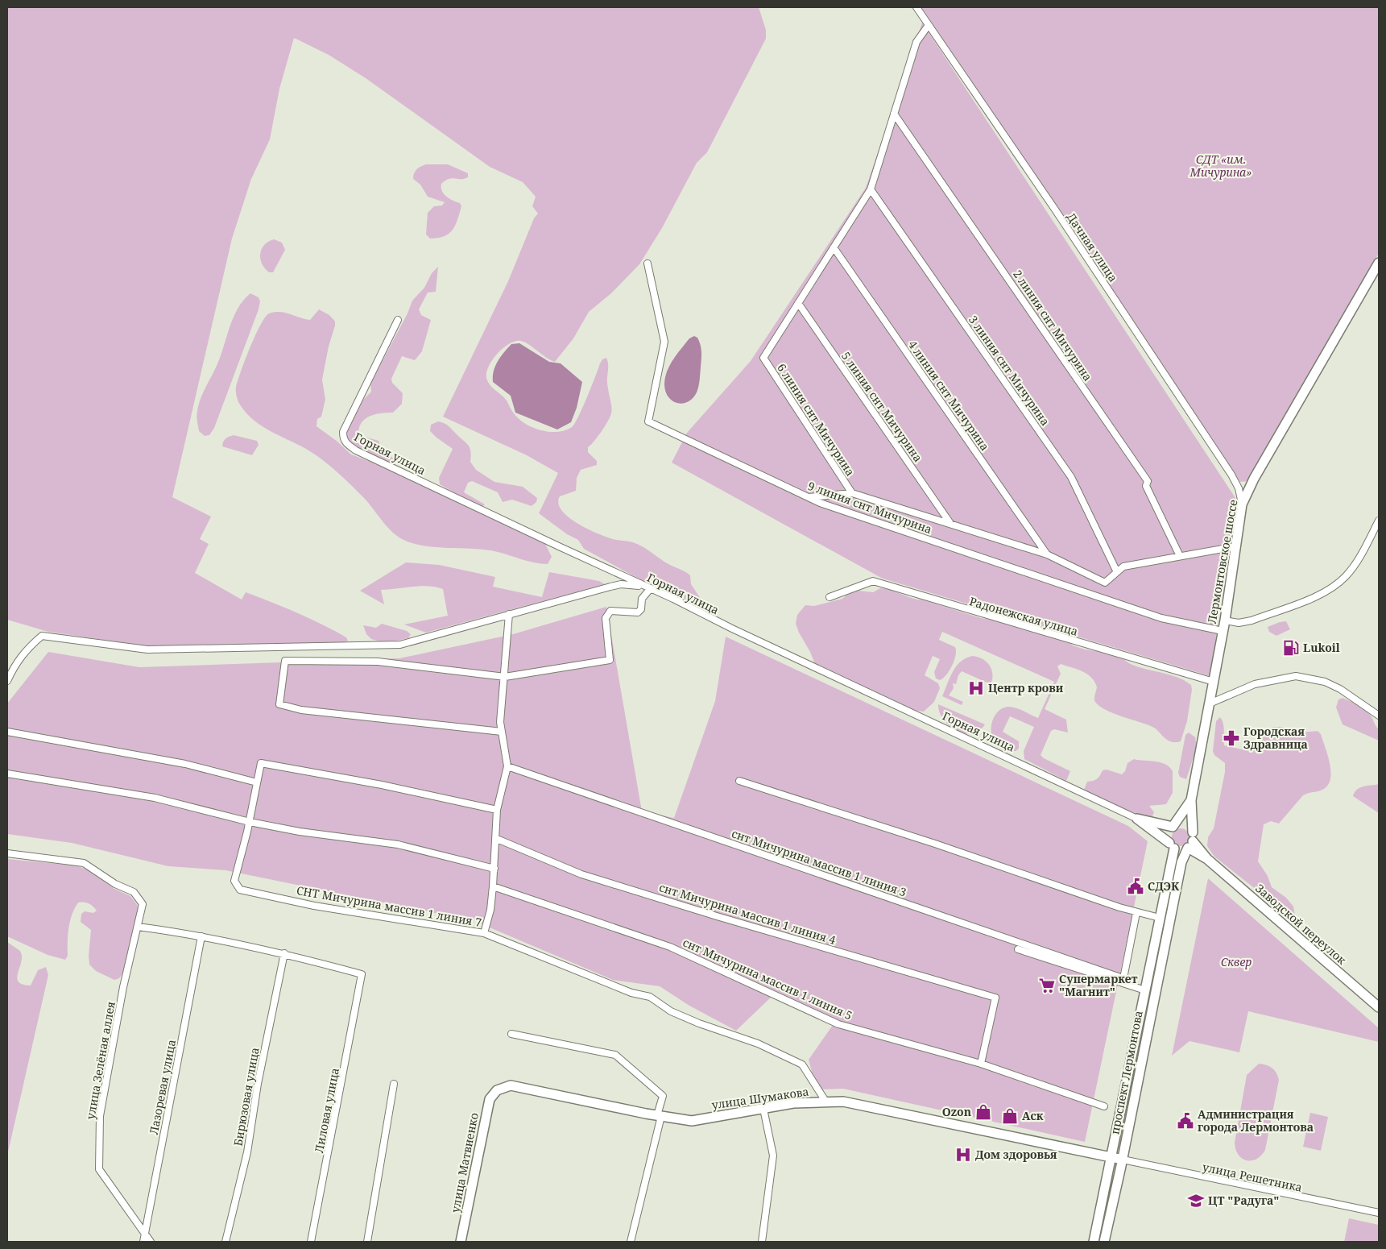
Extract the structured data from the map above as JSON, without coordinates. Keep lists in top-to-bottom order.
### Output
{
  "streets": {
    "street": [
      "Дачная улица",
      "2 линия снт Мичурина",
      "3 линия снт Мичурина",
      "4 линия снт Мичурина",
      "5 линия снт Мичурина",
      "6 линия снт Мичурина",
      "Горная улица",
      "9 линия снт Мичурина",
      "Лермонтовское шоссе",
      "Радонежская улица",
      "снт Мичурина массив 1 линия 3",
      "СНТ Мичурина массив 1 линия 7",
      "снт Мичурина массив 1 линия 4",
      "Заводской переулок",
      "снт Мичурина массив 1 линия 5",
      "улица Зелёная аллея",
      "проспект Лермонтова",
      "Лазоревая улица",
      "Бирюзовая улица",
      "улица Шумакова",
      "Лиловая улица",
      "улица Матвиенко",
      "улица Решетника"
    ]
  },
  "crossings": [
    ["Дачная улица", "Лермонтовское шоссе"],
    ["5 линия снт Мичурина", "6 линия снт Мичурина"],
    ["9 линия снт Мичурина", "Лермонтовское шоссе"],
    ["Лермонтовское шоссе", "Радонежская улица"],
    ["СНТ Мичурина массив 1 линия 7", "улица Шумакова"],
    ["снт Мичурина массив 1 линия 4", "снт Мичурина массив 1 линия 5"],
    ["Заводской переулок", "проспект Лермонтова"],
    ["улица Зелёная аллея", "Лазоревая улица"],
    ["проспект Лермонтова", "улица Шумакова"],
    ["проспект Лермонтова", "улица Решетника"],
    ["Бирюзовая улица", "Лиловая улица"],
    ["улица Шумакова", "улица Матвиенко"],
    ["улица Шумакова", "улица Решетника"]
  ],
  "parks": ["СДТ «им. Мичурина»", "Сквер"],
  "places": {
    "fuel station": ["Lukoil"],
    "hospital": ["Центр крови", "Дом здоровья"],
    "pharmacy": ["Городская Здравница"],
    "public building": ["СДЭК", "Администрация города Лермонтова"],
    "supermarket": ["Супермаркет \"Магнит\""],
    "shop": ["Ozon", "Аск"],
    "school or university": ["ЦТ \"Радуга\""]
  }
}
